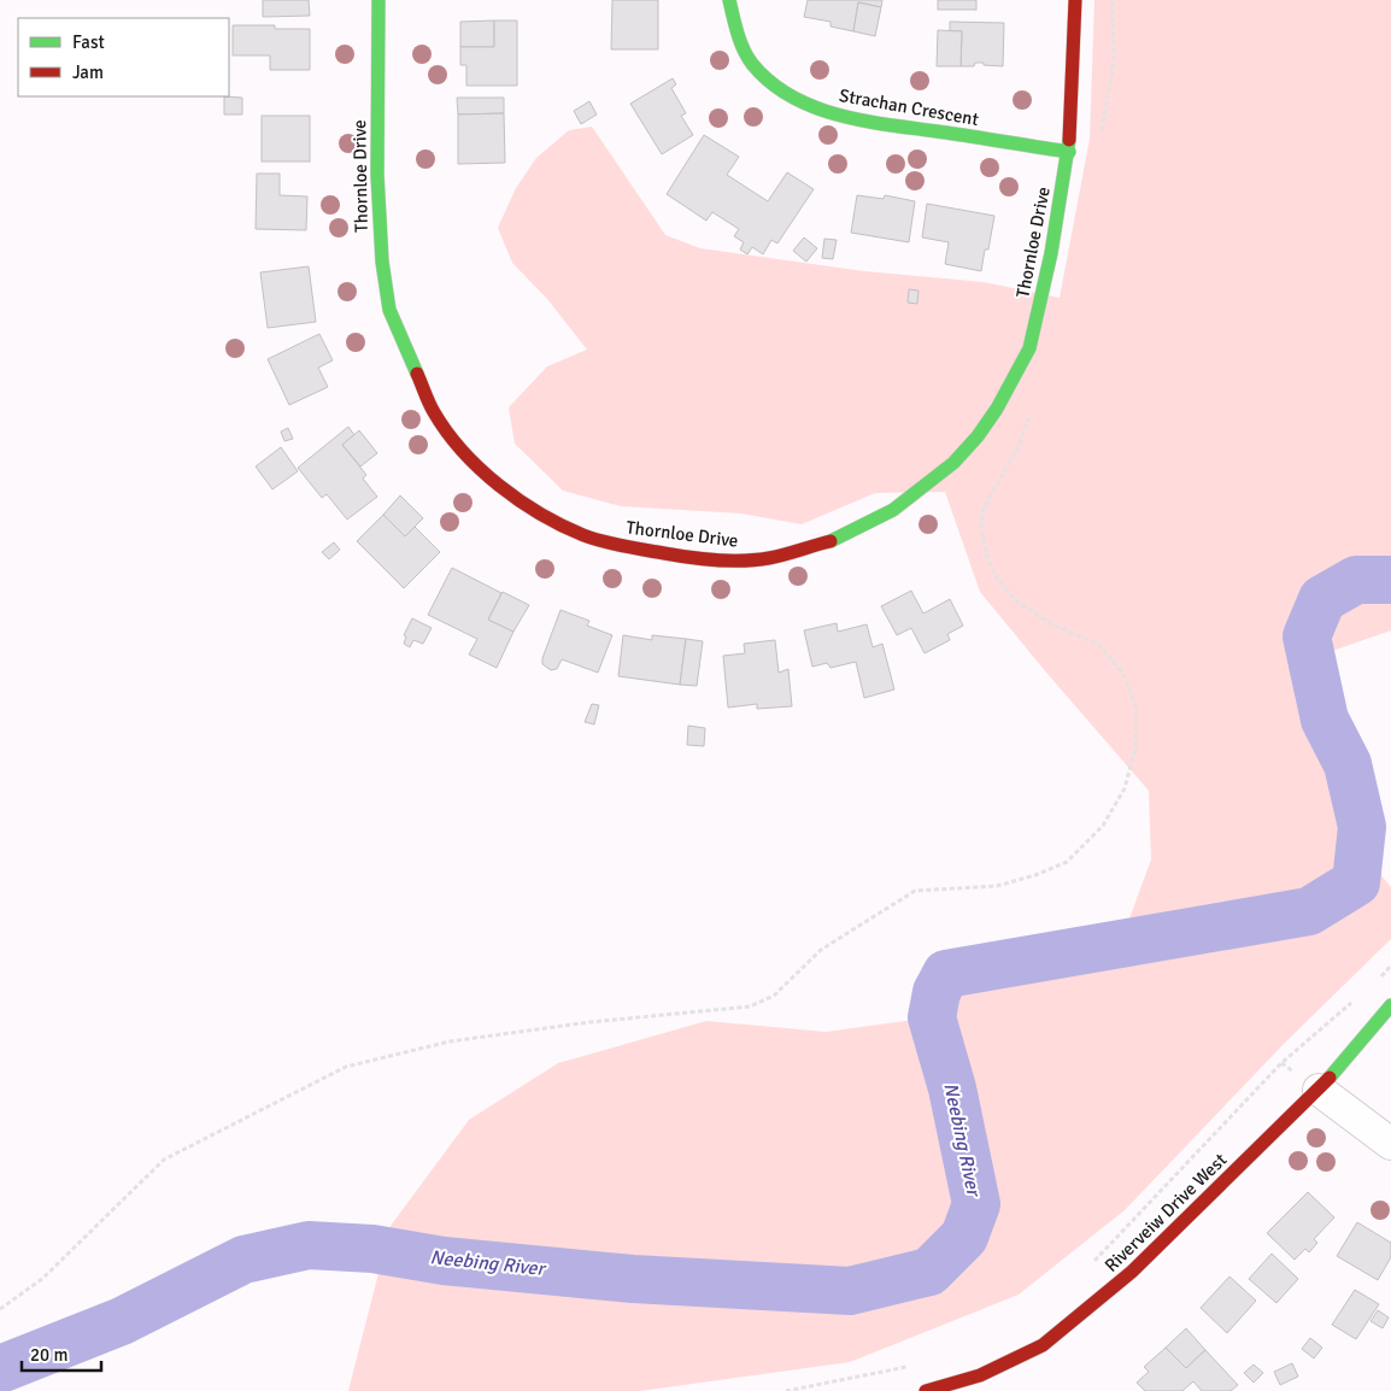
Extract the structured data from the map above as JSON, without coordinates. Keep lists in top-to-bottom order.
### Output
{
  "streets": {
    "street": ["Strachan Crescent", "Thornloe Drive", "Riverveiw Drive West"]
  },
  "crossings": [
    ["Strachan Crescent", "Thornloe Drive"]
  ],
  "water": ["Neebing River"],
  "legend": ["Fast", "Jam"],
  "scale_bar": "20 m"
}
